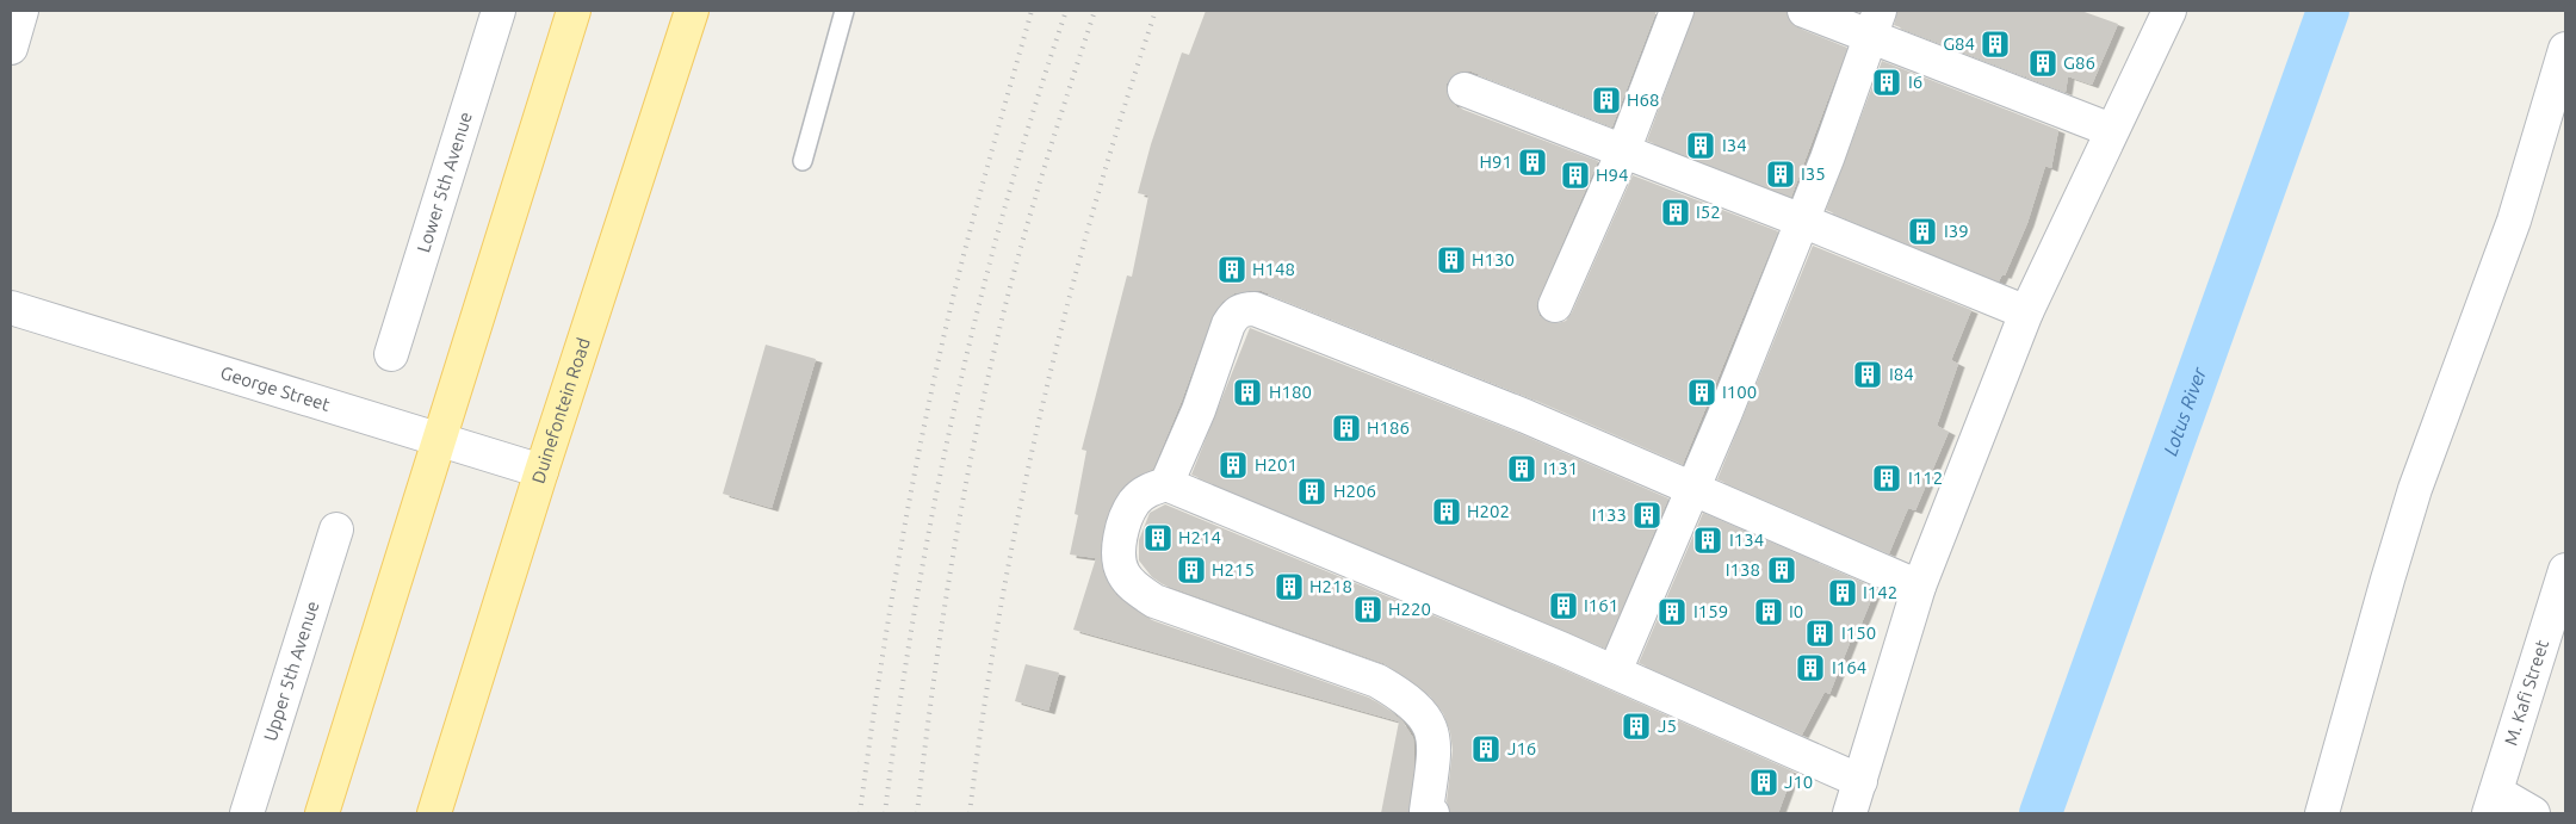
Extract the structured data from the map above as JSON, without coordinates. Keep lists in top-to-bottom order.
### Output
{
  "streets": {
    "main road": ["Duinefontein Road"],
    "street": [
      "Lower 5th Avenue",
      "George Street",
      "Upper 5th Avenue",
      "M. Kafi Street"
    ]
  },
  "crossings": [
    ["George Street", "Duinefontein Road"]
  ],
  "water": ["Lotus River"],
  "places": {
    "building": [
      "G84",
      "G86",
      "I6",
      "H68",
      "I34",
      "H91",
      "I35",
      "H94",
      "I52",
      "I39",
      "H130",
      "H148",
      "I84",
      "H180",
      "I100",
      "H186",
      "H201",
      "I131",
      "I112",
      "H206",
      "H202",
      "I133",
      "H214",
      "I134",
      "H215",
      "I138",
      "H218",
      "I142",
      "I161",
      "H220",
      "I159",
      "I0",
      "I150",
      "I164",
      "J5",
      "J16",
      "J10"
    ]
  }
}
